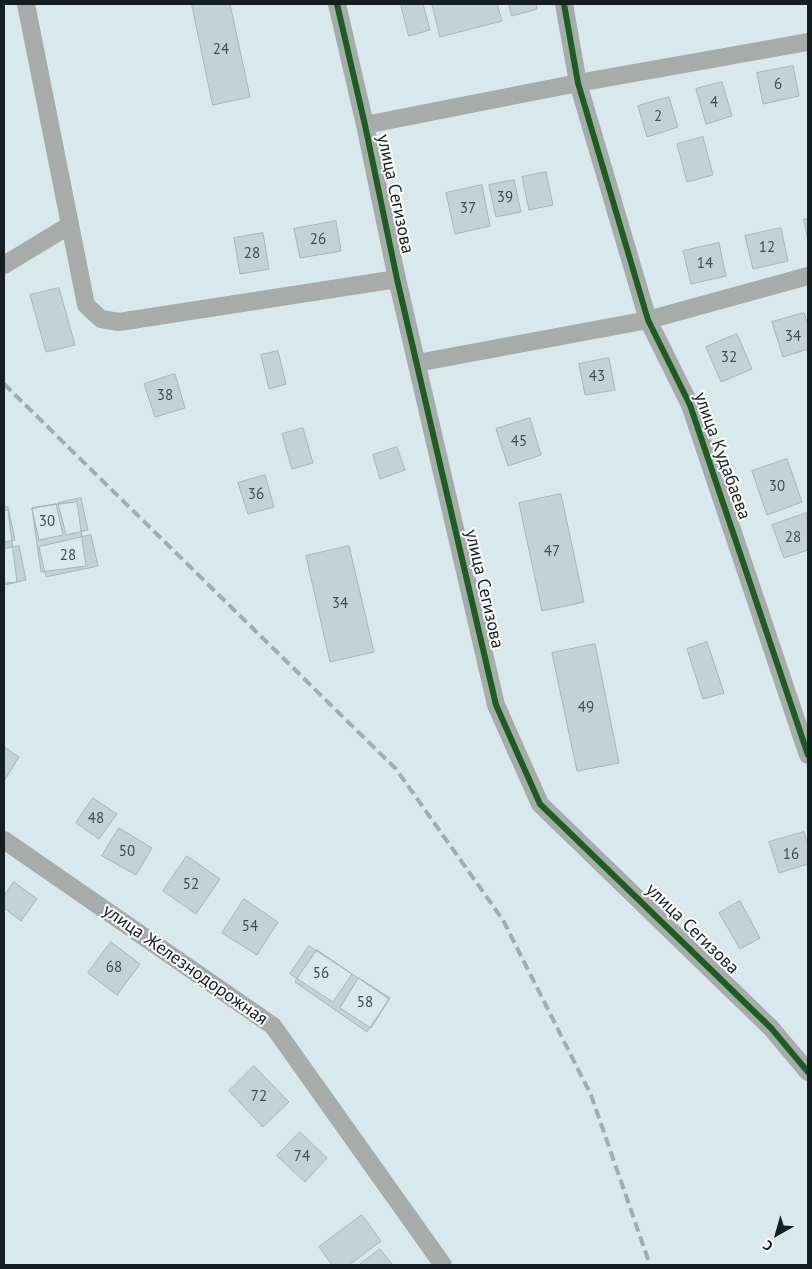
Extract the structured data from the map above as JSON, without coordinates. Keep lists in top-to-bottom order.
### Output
{
  "streets": {
    "street": ["улица Сегизова", "улица Кудабаева", "улица Железнодорожная"]
  },
  "crossings": [
    ["улица Сегизова", "улица Кудабаева"]
  ],
  "house_numbers": [
    "24",
    "6",
    "4",
    "2",
    "39",
    "37",
    "26",
    "12",
    "28",
    "14",
    "34",
    "32",
    "43",
    "38",
    "45",
    "30",
    "36",
    "30",
    "28",
    "47",
    "28",
    "34",
    "49",
    "48",
    "50",
    "16",
    "52",
    "54",
    "68",
    "56",
    "58",
    "72",
    "74"
  ],
  "north": "bottom left"
}
